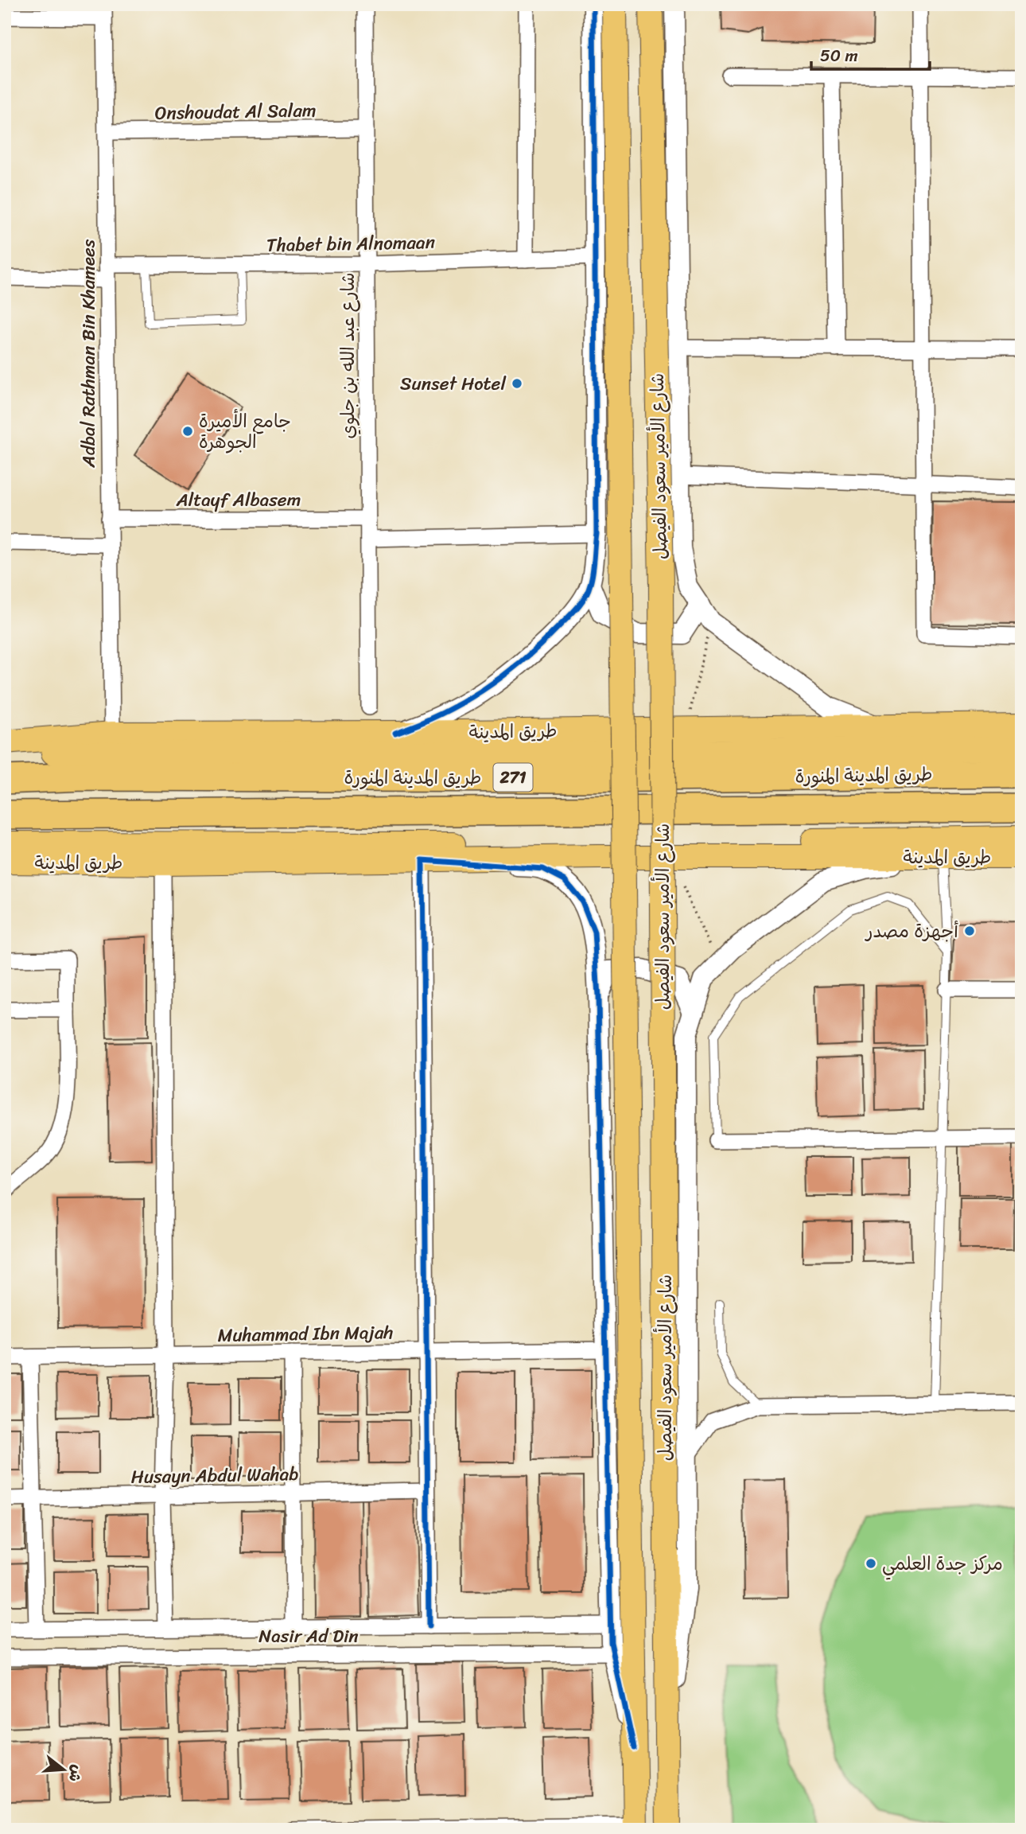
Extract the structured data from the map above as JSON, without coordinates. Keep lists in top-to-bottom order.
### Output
{
  "streets": {
    "highway": ["طريق المدينة المنورة", "271"],
    "main road": ["شارع الأمير سعود الفيصل", "طريق المدينة"],
    "street": [
      "Onshoudat Al Salam",
      "Thabet bin Alnomaan",
      "Adbal Rathman Bin Khamees",
      "شارع عبد الله بن جلوي",
      "Altayf Albasem",
      "Muhammad Ibn Majah",
      "Husayn Abdul Wahab",
      "Nasir Ad Din"
    ]
  },
  "crossings": [
    ["Onshoudat Al Salam", "Adbal Rathman Bin Khamees"],
    ["Onshoudat Al Salam", "شارع عبد الله بن جلوي"],
    ["Thabet bin Alnomaan", "Adbal Rathman Bin Khamees"],
    ["Thabet bin Alnomaan", "شارع عبد الله بن جلوي"],
    ["Adbal Rathman Bin Khamees", "Altayf Albasem"],
    ["Adbal Rathman Bin Khamees", "طريق المدينة"],
    ["شارع عبد الله بن جلوي", "Altayf Albasem"],
    ["شارع الأمير سعود الفيصل", "طريق المدينة"]
  ],
  "places": [
    "Sunset Hotel",
    "جامع الأميرة الجوهرة",
    "أجهزة مصدر",
    "مركز جدة العلمي"
  ],
  "scale_bar": "50 m",
  "north": "right"
}
